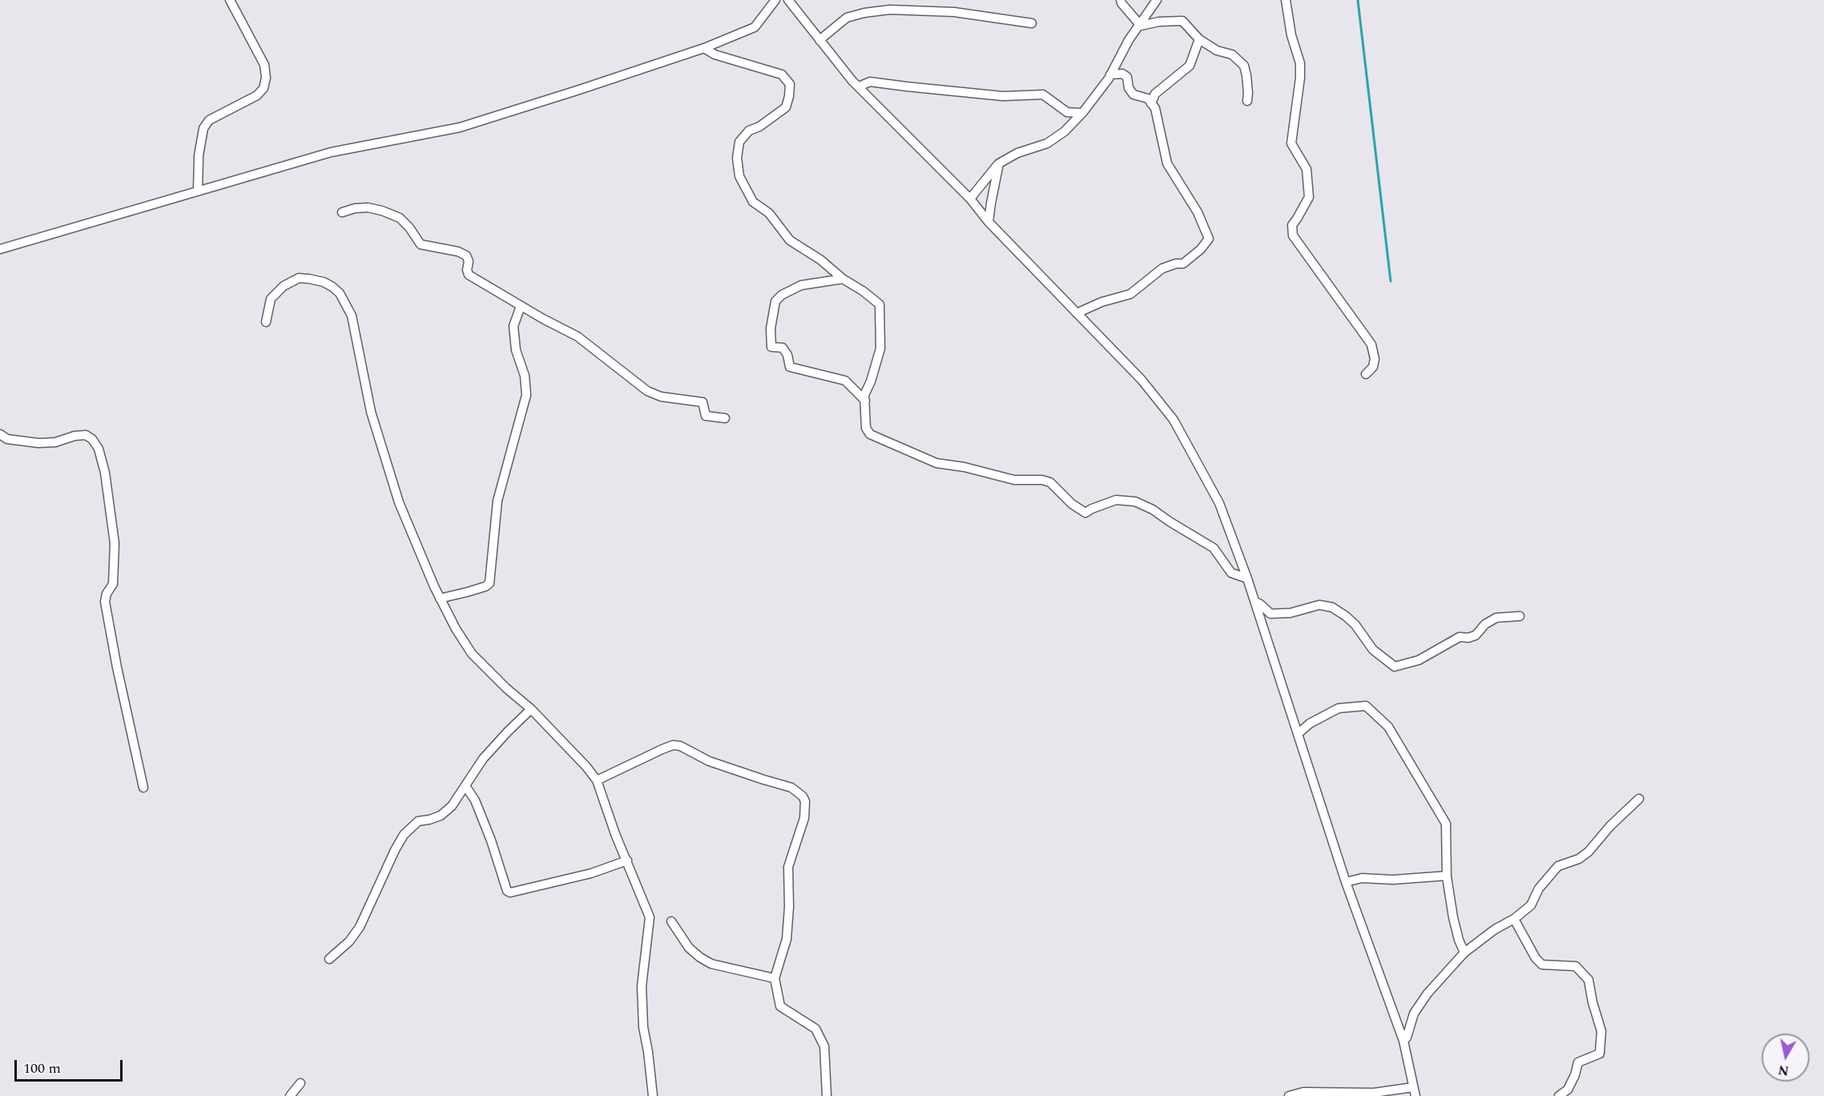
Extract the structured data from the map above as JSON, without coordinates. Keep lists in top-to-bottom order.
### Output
{
  "scale_bar": "100 m",
  "north": "bottom"
}
